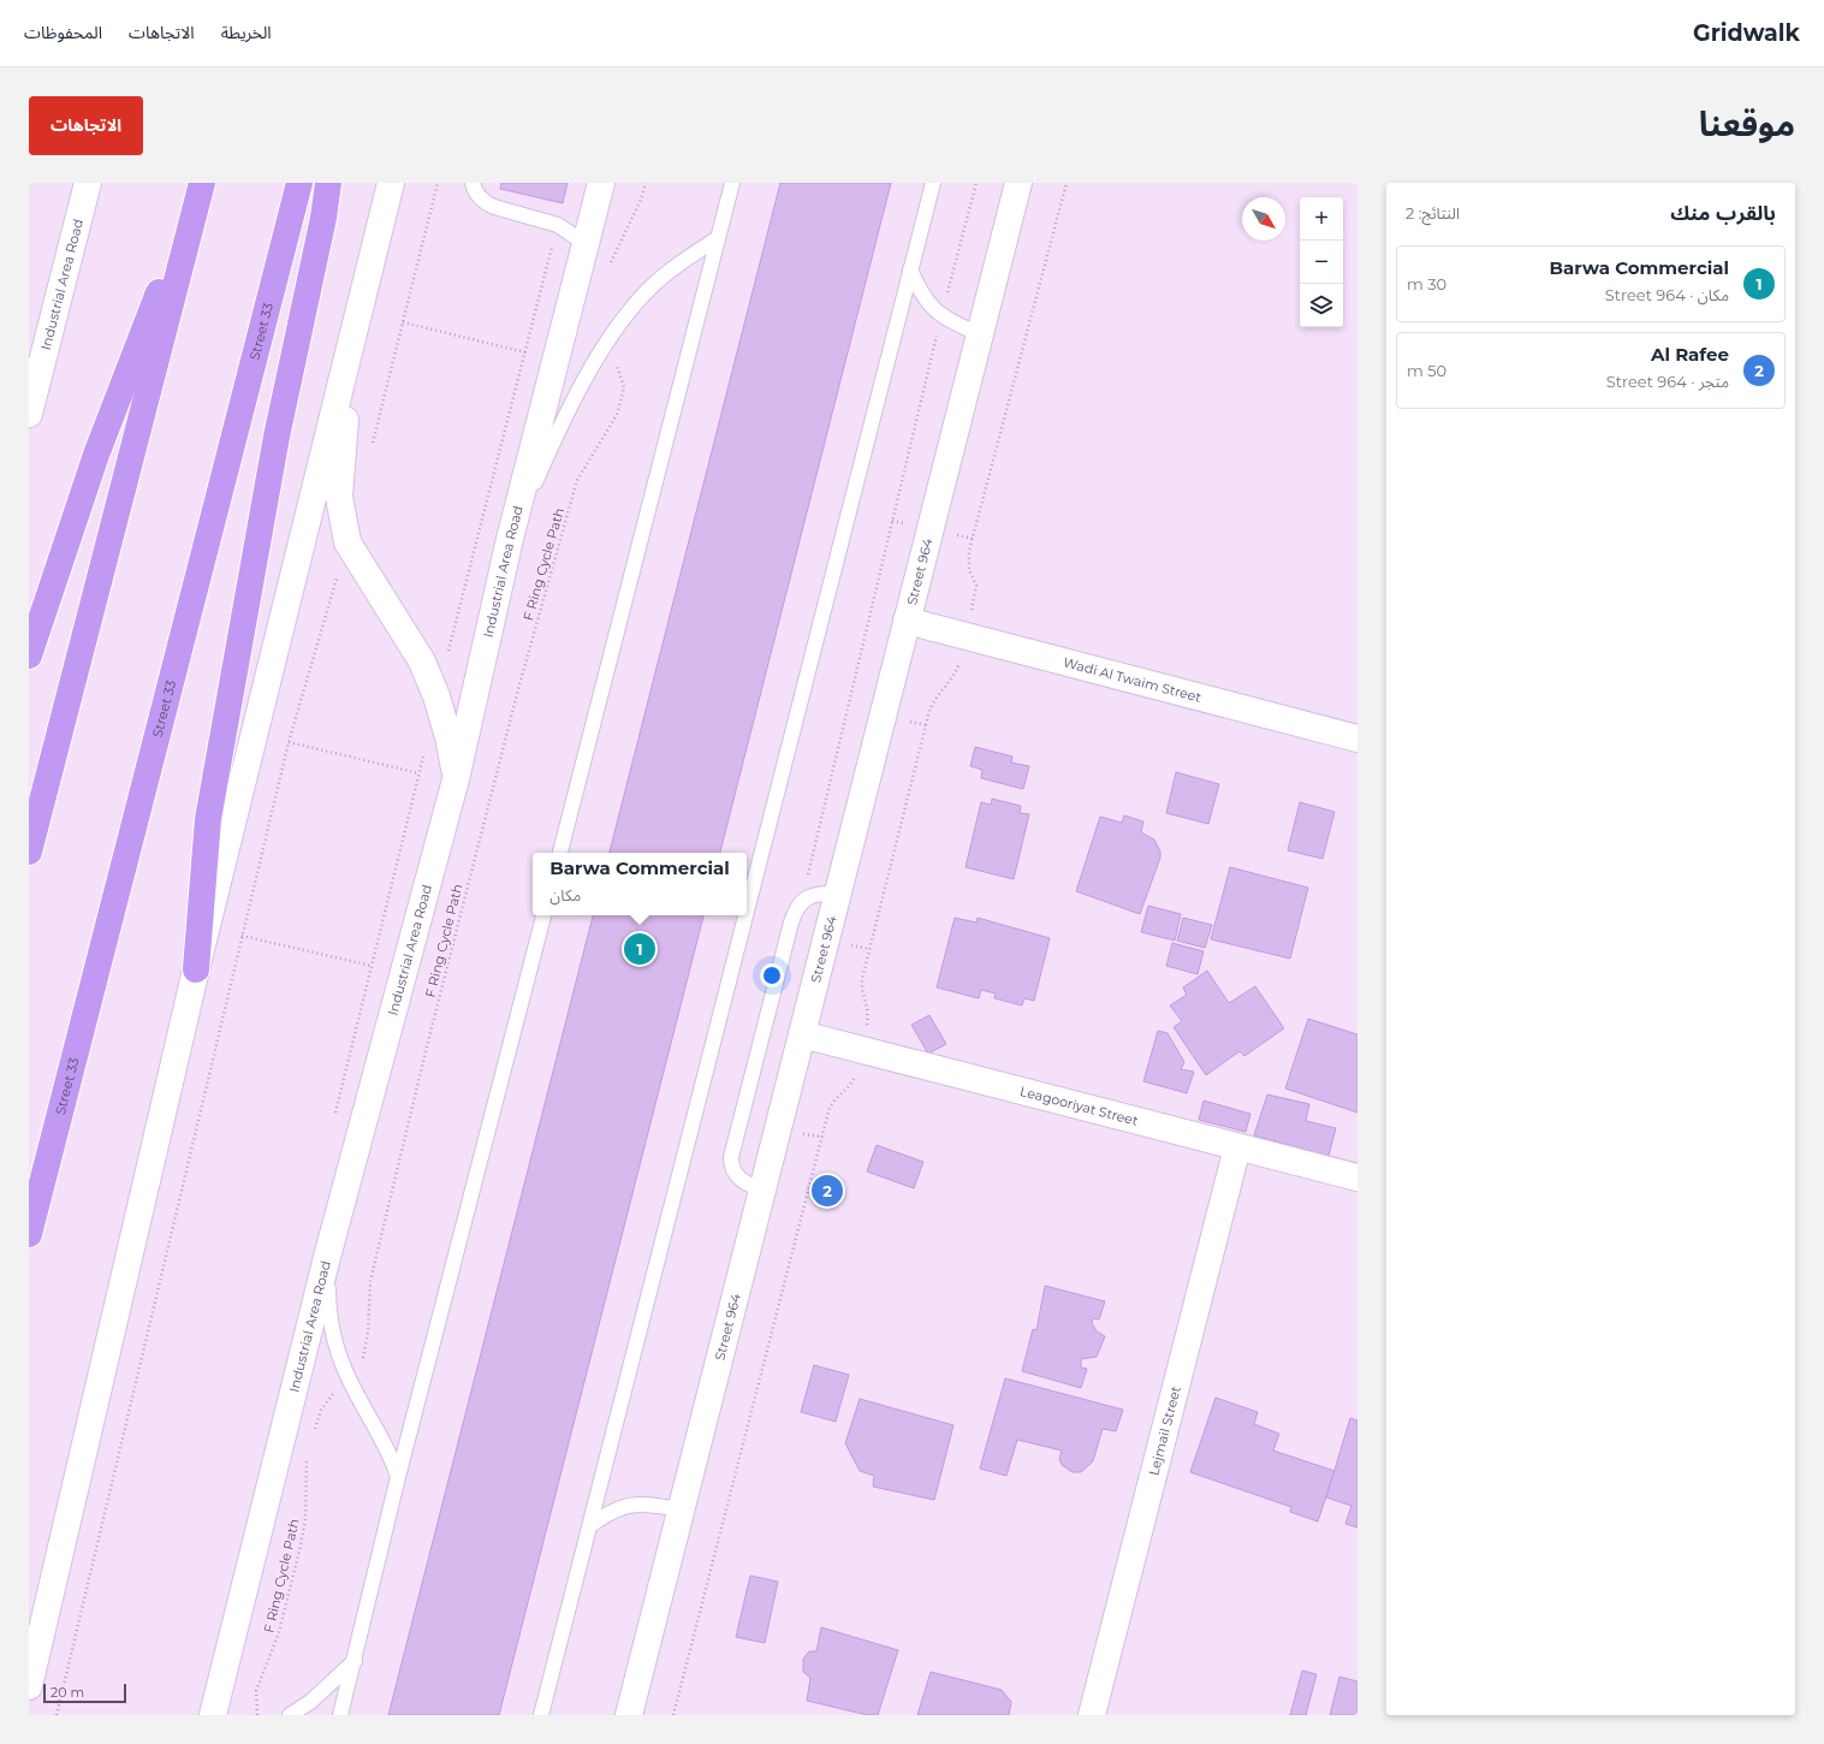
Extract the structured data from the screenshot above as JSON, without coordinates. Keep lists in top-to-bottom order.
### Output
{
  "streets": {
    "highway": ["Street 33"],
    "street": [
      "Industrial Area Road",
      "Street 964",
      "Wadi Al Twaim Street",
      "Leagooriyat Street",
      "Lejmail Street"
    ],
    "path": ["F Ring Cycle Path"]
  },
  "crossings": [
    ["Street 964", "Wadi Al Twaim Street"],
    ["Street 964", "Leagooriyat Street"],
    ["Leagooriyat Street", "Lejmail Street"]
  ],
  "scale_bar": "20 m",
  "north": "bottom right",
  "page": {
    "header": "Gridwalk",
    "nav": ["الخريطة", "الاتجاهات", "المحفوظات"],
    "title": "موقعنا",
    "buttons": "الاتجاهات",
    "heading": ["بالقرب منك", "النتائج: 2"],
    "map_buttons": ["+", "−"],
    "list": [
      {
        "mark": "1",
        "name": "Barwa Commercial",
        "note": "مكان · Street 964",
        "value": "30 m"
      },
      {
        "mark": "2",
        "name": "Al Rafee",
        "note": "متجر · Street 964",
        "value": "50 m"
      }
    ],
    "popup": ["Barwa Commercial", "مكان"],
    "pins": ["1", "2"],
    "scale": "20 m"
  }
}
